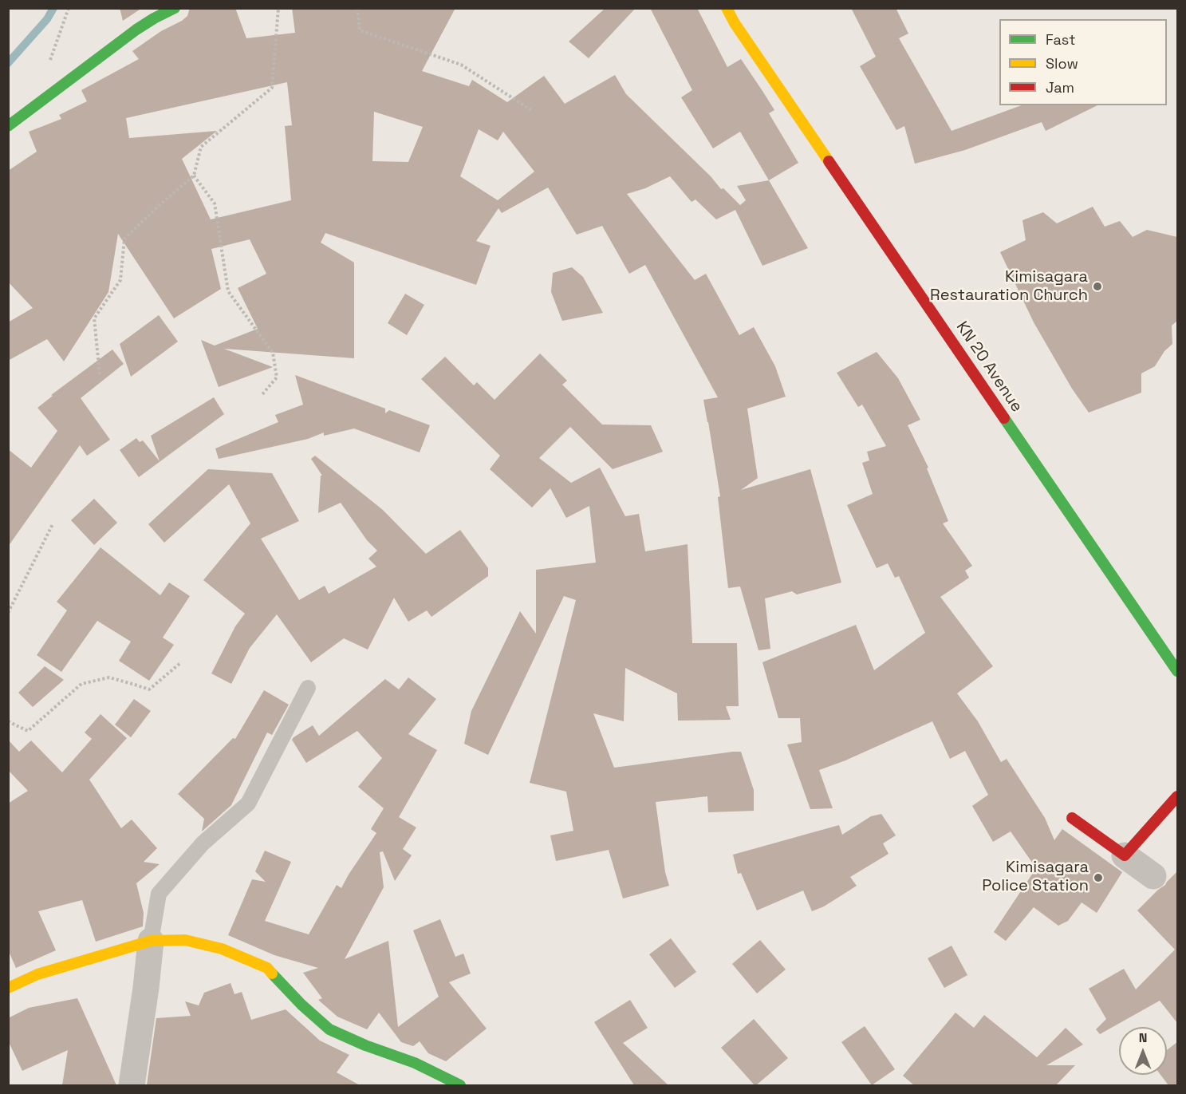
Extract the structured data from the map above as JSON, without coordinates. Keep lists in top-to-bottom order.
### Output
{
  "streets": {
    "street": ["KN 20 Avenue"]
  },
  "places": ["Kimisagara Restauration Church", "Kimisagara Police Station"],
  "legend": ["Fast", "Slow", "Jam"],
  "north": "top"
}
